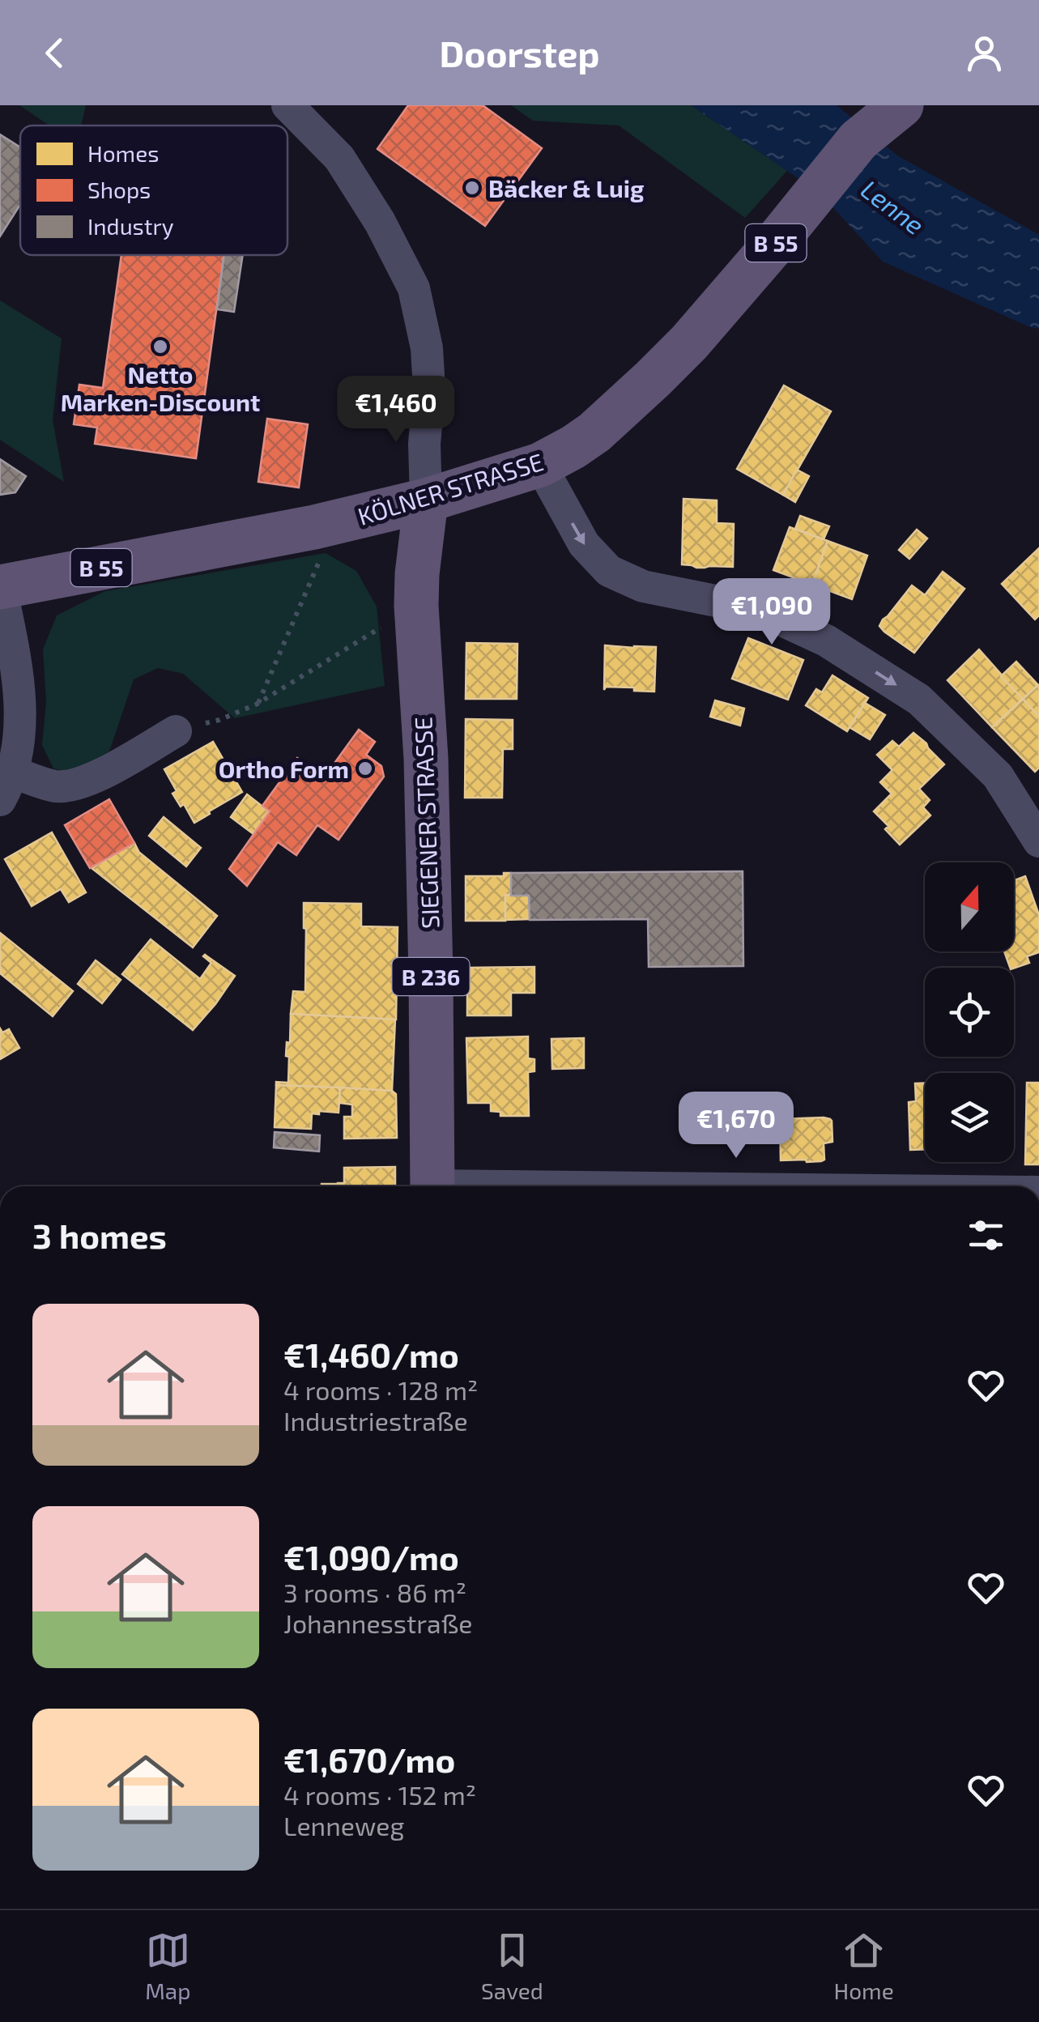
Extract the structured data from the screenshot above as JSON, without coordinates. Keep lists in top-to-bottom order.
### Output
{
  "streets": {
    "main road": [
      "B 55",
      "KÖLNER STRASSE",
      "SIEGENER STRASSE",
      "B 236"
    ]
  },
  "crossings": [
    ["KÖLNER STRASSE", "SIEGENER STRASSE"]
  ],
  "water": ["Lenne"],
  "places": ["Bäcker & Luig", "Netto Marken-Discount", "Ortho Form"],
  "legend": ["Homes", "Shops", "Industry"],
  "north": "top",
  "page": {
    "header": "Doorstep",
    "price": ["€1,460", "€1,090", "€1,670"],
    "heading": "3 homes",
    "list": [
      {
        "name": "€1,460/mo",
        "note": "4 rooms · 128 m² · Industriestraße"
      },
      {
        "name": "€1,090/mo",
        "note": "3 rooms · 86 m² · Johannesstraße"
      },
      {
        "name": "€1,670/mo",
        "note": "4 rooms · 152 m² · Lenneweg"
      }
    ],
    "tabs": ["Map", "Saved", "Home"]
  }
}
